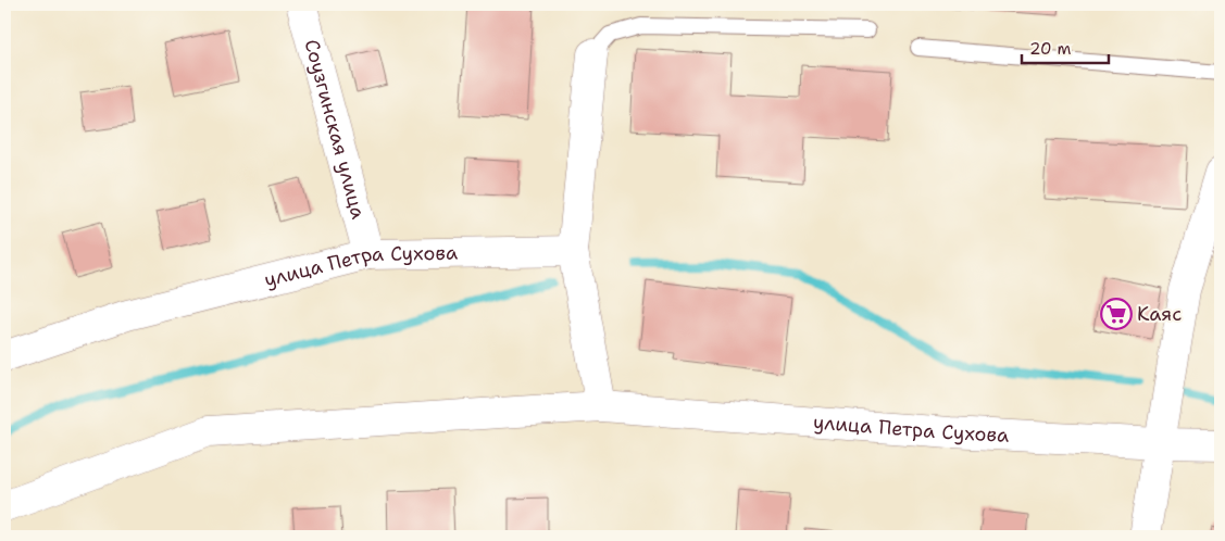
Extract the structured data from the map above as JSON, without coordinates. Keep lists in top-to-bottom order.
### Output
{
  "streets": {
    "street": ["Соузгинская улица", "улица Петра Сухова"]
  },
  "crossings": [
    ["Соузгинская улица", "улица Петра Сухова"]
  ],
  "places": {
    "supermarket": ["Каяс"]
  },
  "scale_bar": "20 m"
}
